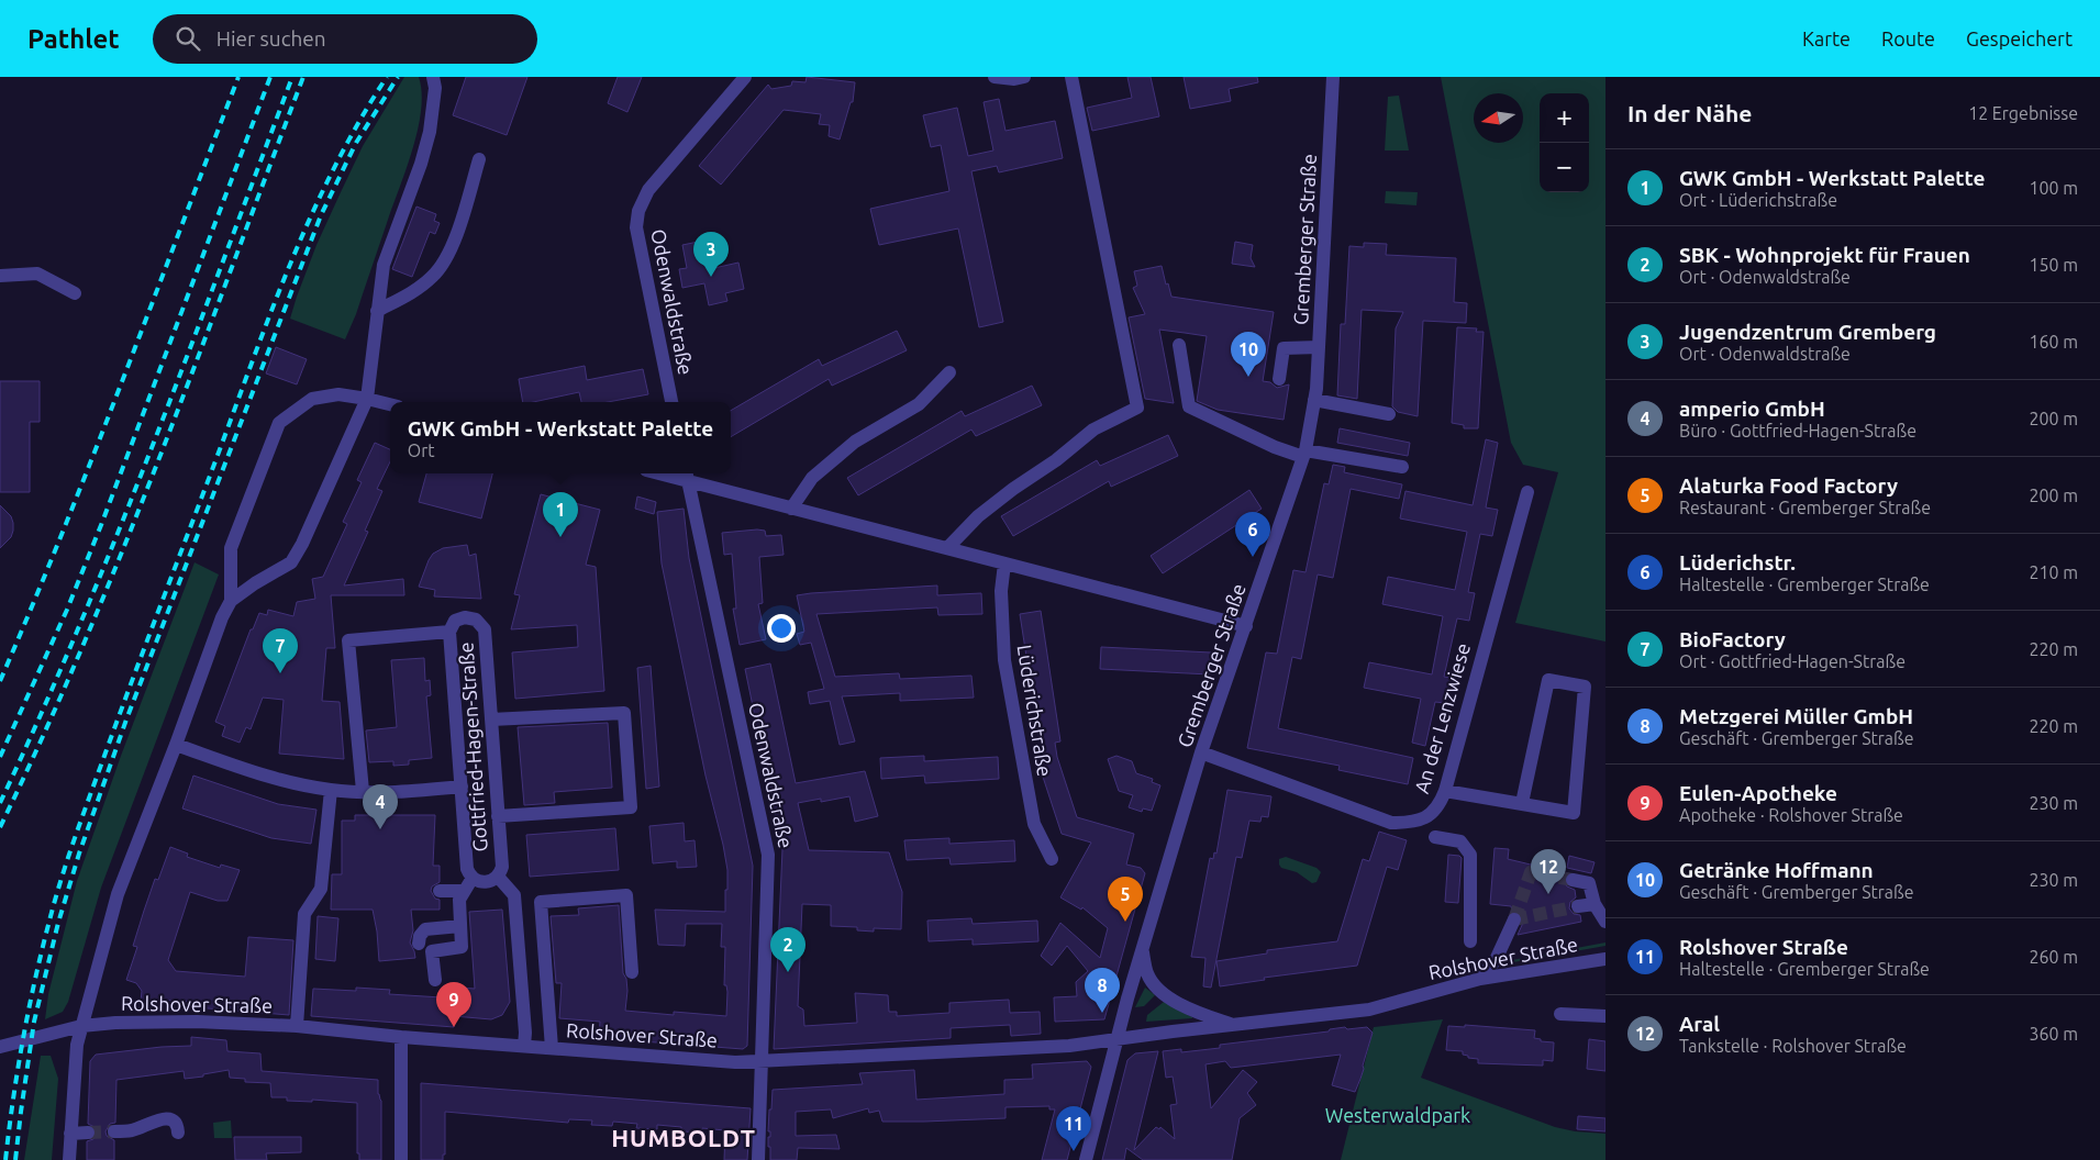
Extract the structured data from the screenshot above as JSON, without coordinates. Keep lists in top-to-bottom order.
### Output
{
  "streets": {
    "street": [
      "Gremberger Straße",
      "Odenwaldstraße",
      "Lüderichstraße",
      "An der Lenzwiese",
      "Gottfried-Hagen-Straße",
      "Rolshover Straße"
    ]
  },
  "crossings": [
    ["Gremberger Straße", "An der Lenzwiese"],
    ["Gremberger Straße", "Rolshover Straße"],
    ["Odenwaldstraße", "Rolshover Straße"]
  ],
  "districts": ["HUMBOLDT"],
  "parks": ["Westerwaldpark"],
  "north": "left",
  "page": {
    "header": "Pathlet",
    "search": "Hier suchen",
    "nav": ["Karte", "Route", "Gespeichert"],
    "heading": ["In der Nähe", "12 Ergebnisse"],
    "map_buttons": ["+", "−"],
    "list": [
      {
        "mark": "1",
        "name": "GWK GmbH - Werkstatt Palette",
        "note": "Ort · Lüderichstraße",
        "value": "100 m"
      },
      {
        "mark": "2",
        "name": "SBK - Wohnprojekt für Frauen",
        "note": "Ort · Odenwaldstraße",
        "value": "150 m"
      },
      {
        "mark": "3",
        "name": "Jugendzentrum Gremberg",
        "note": "Ort · Odenwaldstraße",
        "value": "160 m"
      },
      {
        "mark": "4",
        "name": "amperio GmbH",
        "note": "Büro · Gottfried-Hagen-Straße",
        "value": "200 m"
      },
      {
        "mark": "5",
        "name": "Alaturka Food Factory",
        "note": "Restaurant · Gremberger Straße",
        "value": "200 m"
      },
      {
        "mark": "6",
        "name": "Lüderichstr.",
        "note": "Haltestelle · Gremberger Straße",
        "value": "210 m"
      },
      {
        "mark": "7",
        "name": "BioFactory",
        "note": "Ort · Gottfried-Hagen-Straße",
        "value": "220 m"
      },
      {
        "mark": "8",
        "name": "Metzgerei Müller GmbH",
        "note": "Geschäft · Gremberger Straße",
        "value": "220 m"
      },
      {
        "mark": "9",
        "name": "Eulen-Apotheke",
        "note": "Apotheke · Rolshover Straße",
        "value": "230 m"
      },
      {
        "mark": "10",
        "name": "Getränke Hoffmann",
        "note": "Geschäft · Gremberger Straße",
        "value": "230 m"
      },
      {
        "mark": "11",
        "name": "Rolshover Straße",
        "note": "Haltestelle · Gremberger Straße",
        "value": "260 m"
      },
      {
        "mark": "12",
        "name": "Aral",
        "note": "Tankstelle · Rolshover Straße",
        "value": "360 m"
      }
    ],
    "pins": [
      "3",
      "10",
      "1",
      "6",
      "7",
      "4",
      "12",
      "5",
      "2",
      "8",
      "9",
      "11"
    ],
    "popup": ["GWK GmbH - Werkstatt Palette", "Ort"]
  }
}
